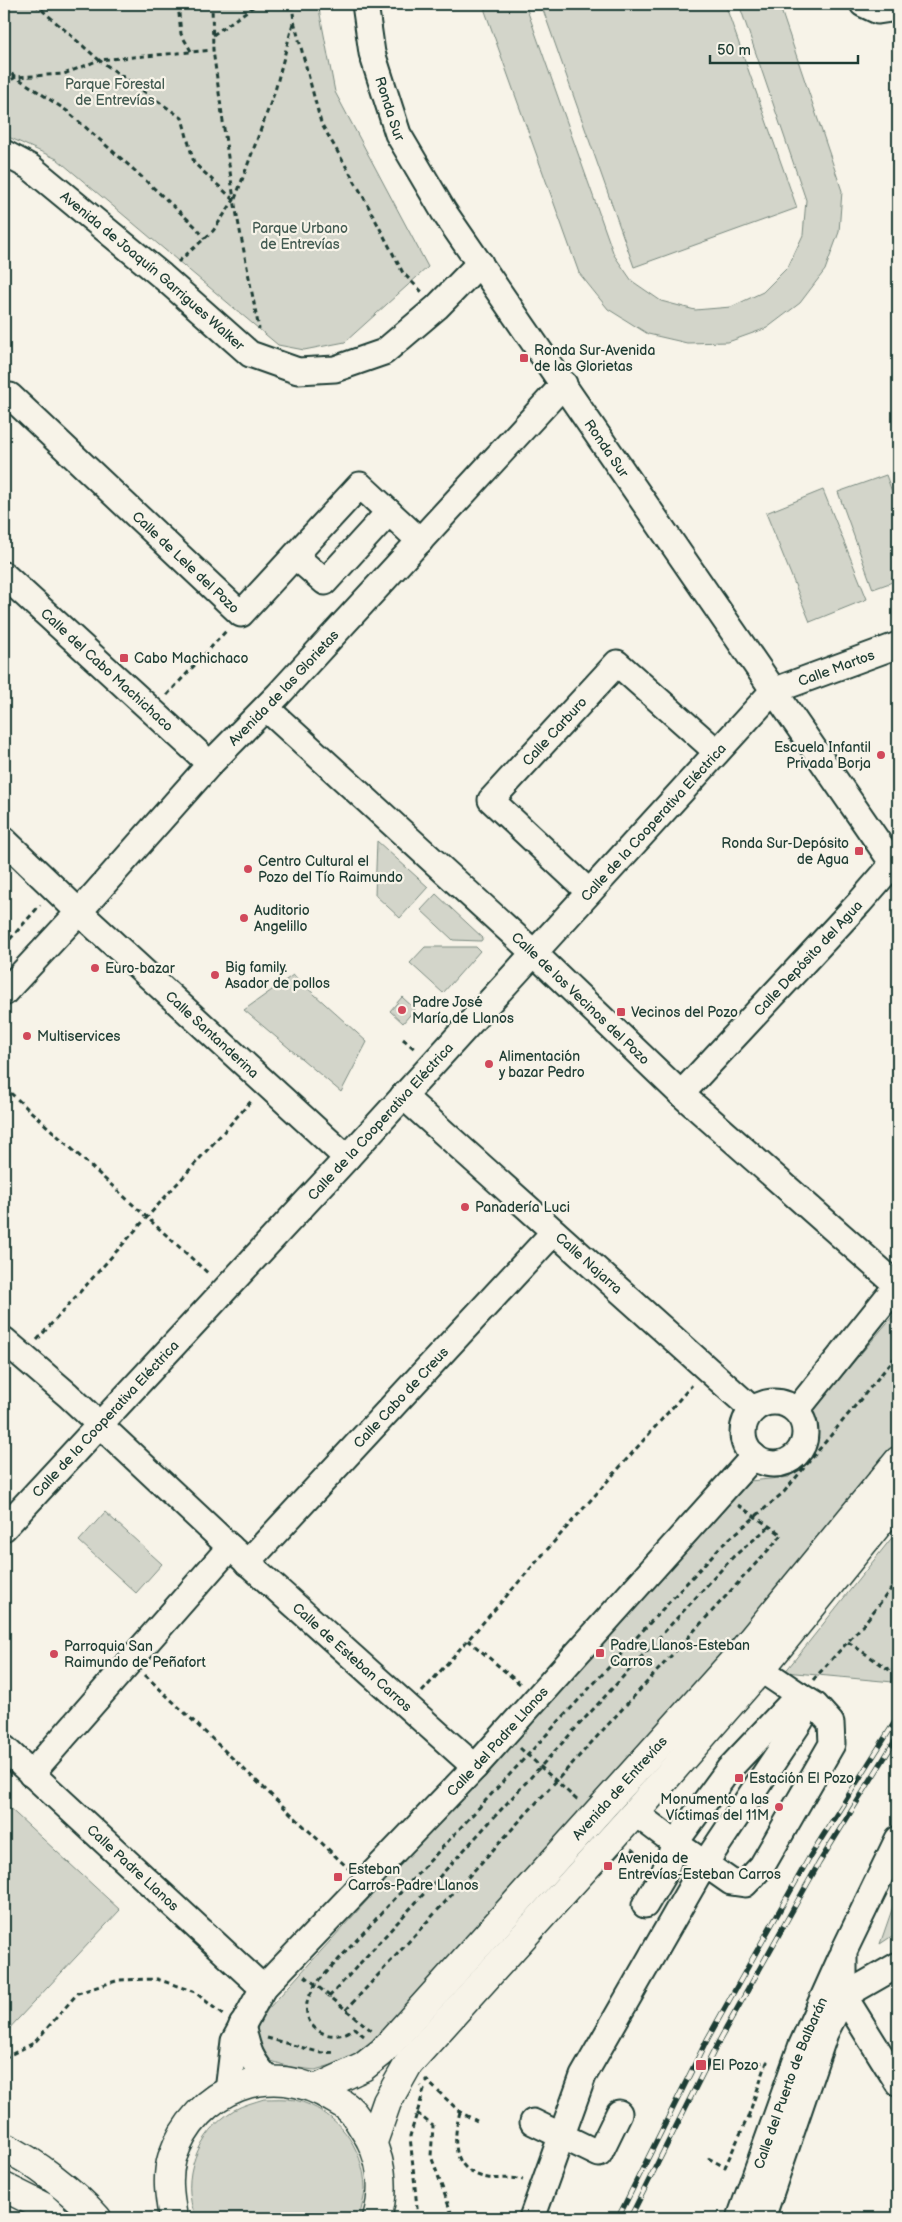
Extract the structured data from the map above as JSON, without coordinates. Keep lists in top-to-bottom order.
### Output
{
  "streets": {
    "main road": ["Avenida de Entrevías"],
    "street": [
      "Ronda Sur",
      "Avenida de Joaquín Garrigues Walker",
      "Calle de Lele del Pozo",
      "Calle Martos",
      "Calle del Cabo Machichaco",
      "Avenida de las Glorietas",
      "Calle Carburo",
      "Calle de la Cooperativa Eléctrica",
      "Calle Depósito del Agua",
      "Calle de los Vecinos del Pozo",
      "Calle Santanderina",
      "Calle Najarra",
      "Calle Cabo de Creus",
      "Calle de Esteban Carros",
      "Calle del Padre Llanos",
      "Calle Padre Llanos",
      "Calle del Puerto de Balbarán"
    ]
  },
  "crossings": [
    ["Ronda Sur", "Avenida de Joaquín Garrigues Walker"],
    ["Ronda Sur", "Calle Martos"],
    ["Ronda Sur", "Avenida de las Glorietas"],
    ["Ronda Sur", "Calle de la Cooperativa Eléctrica"],
    ["Ronda Sur", "Calle Depósito del Agua"],
    ["Calle de Lele del Pozo", "Avenida de las Glorietas"],
    ["Calle Martos", "Calle de la Cooperativa Eléctrica"],
    ["Calle del Cabo Machichaco", "Avenida de las Glorietas"],
    ["Avenida de las Glorietas", "Calle de los Vecinos del Pozo"],
    ["Avenida de las Glorietas", "Calle Santanderina"],
    ["Calle Carburo", "Calle de la Cooperativa Eléctrica"],
    ["Calle de la Cooperativa Eléctrica", "Calle de los Vecinos del Pozo"],
    ["Calle de la Cooperativa Eléctrica", "Calle Santanderina"],
    ["Calle de la Cooperativa Eléctrica", "Calle Najarra"],
    ["Calle de la Cooperativa Eléctrica", "Calle de Esteban Carros"],
    ["Calle Depósito del Agua", "Calle de los Vecinos del Pozo"],
    ["Calle Najarra", "Calle Cabo de Creus"],
    ["Calle Najarra", "Calle del Padre Llanos"],
    ["Calle Cabo de Creus", "Calle de Esteban Carros"],
    ["Calle de Esteban Carros", "Calle del Padre Llanos"],
    ["Calle del Padre Llanos", "Calle Padre Llanos"]
  ],
  "parks": ["Parque Forestal de Entrevías", "Parque Urbano de Entrevías"],
  "places": {
    "transit": [
      "Ronda Sur-Avenida de las Glorietas",
      "Cabo Machichaco",
      "Ronda Sur-Depósito de Agua",
      "Vecinos del Pozo",
      "Padre Llanos-Esteban Carros",
      "Estación El Pozo",
      "Avenida de Entrevías-Esteban Carros",
      "Esteban Carros-Padre Llanos",
      "El Pozo"
    ],
    "other": [
      "Escuela Infantil Privada Borja",
      "Centro Cultural el Pozo del Tío Raimundo",
      "Auditorio Angelillo",
      "Euro-bazar",
      "Big family. Asador de pollos",
      "Padre José María de Llanos",
      "Multiservices",
      "Alimentación y bazar Pedro",
      "Panadería Luci",
      "Parroquia San Raimundo de Peñafort",
      "Monumento a las Víctimas del 11M"
    ]
  },
  "scale_bar": "50 m"
}
